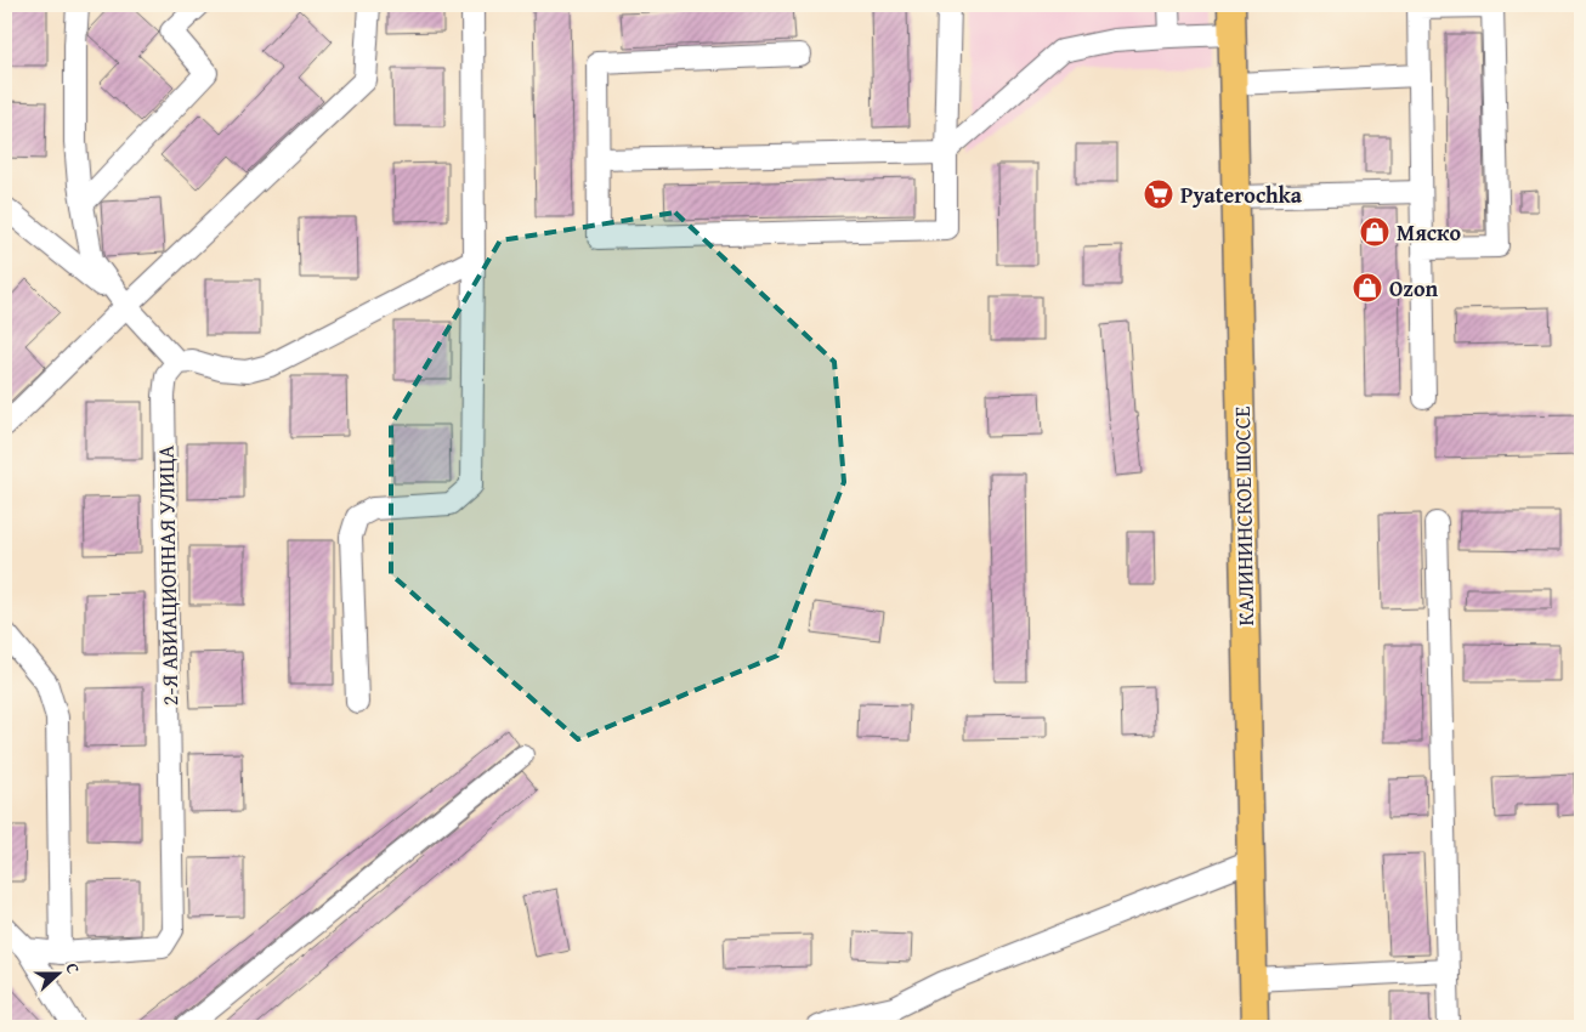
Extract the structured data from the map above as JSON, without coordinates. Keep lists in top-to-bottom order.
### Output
{
  "streets": {
    "main road": ["КАЛИНИНСКОЕ ШОССЕ"],
    "street": ["2-Я АВИАЦИОННАЯ УЛИЦА"]
  },
  "places": {
    "supermarket": ["Pyaterochka"],
    "shop": ["Мяско", "Ozon"]
  },
  "north": "right"
}
